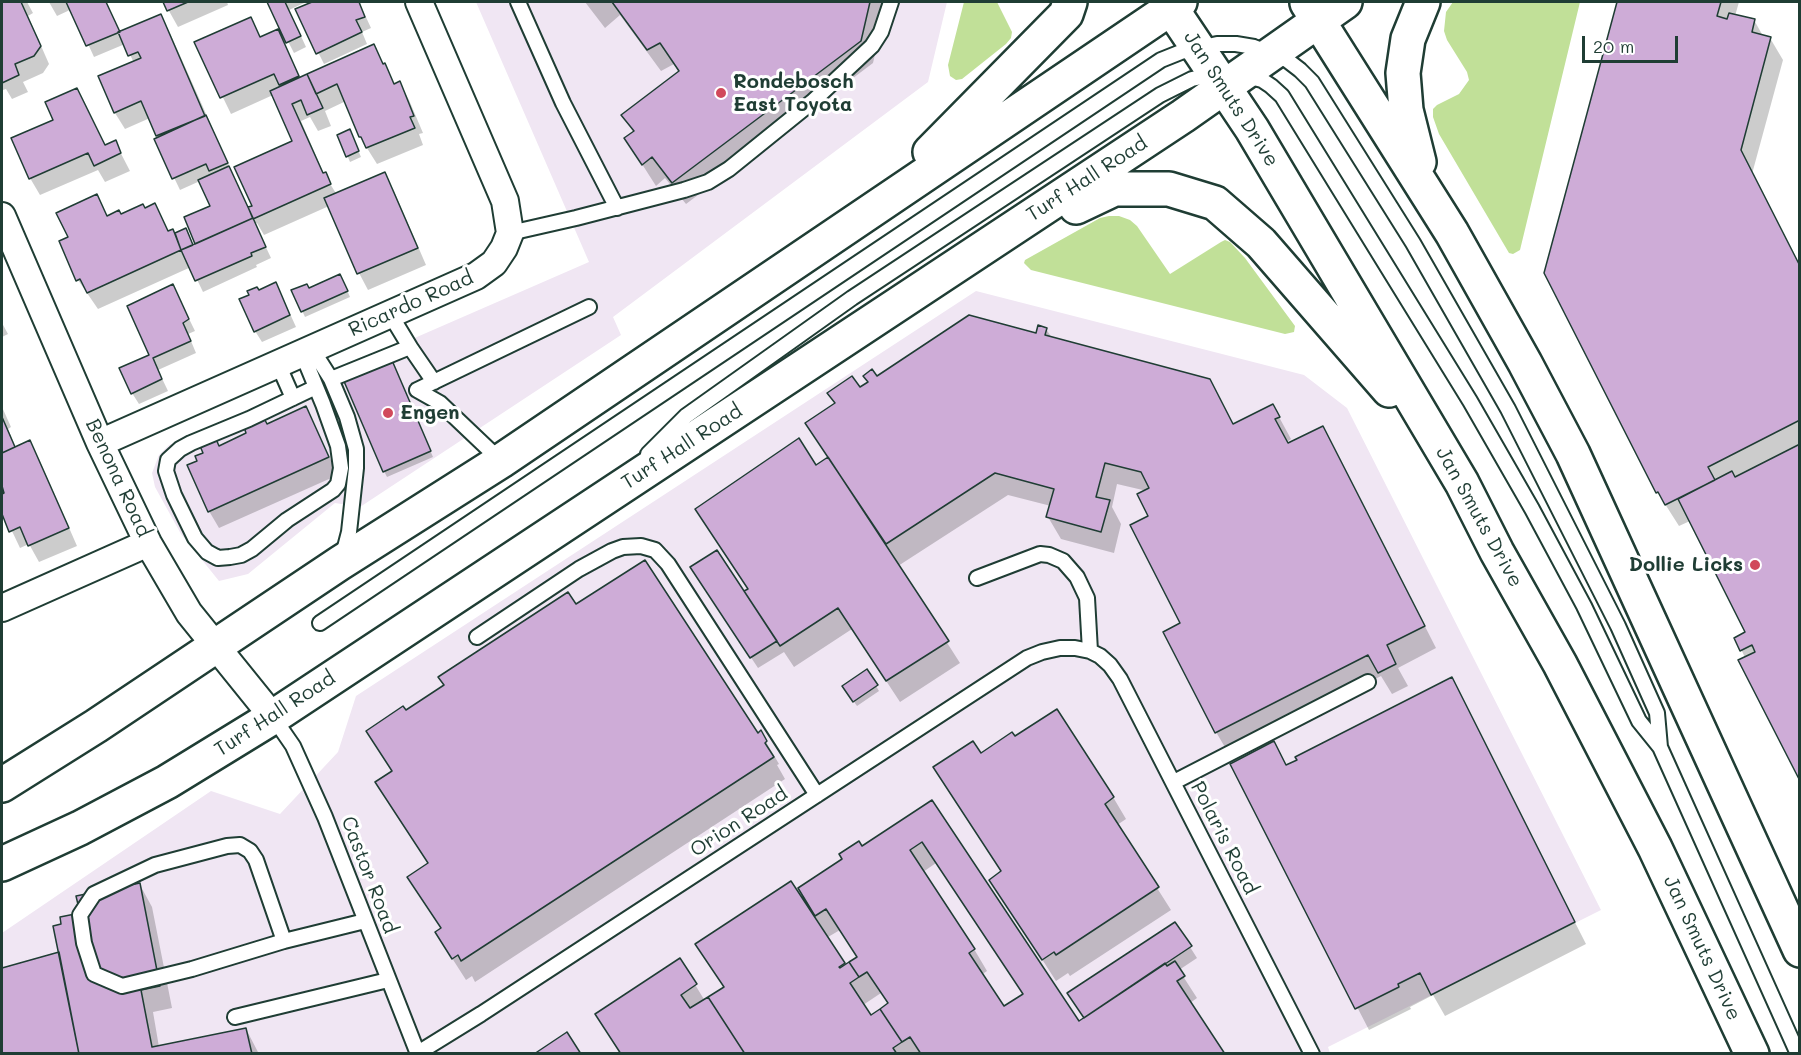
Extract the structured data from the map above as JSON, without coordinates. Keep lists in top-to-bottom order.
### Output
{
  "streets": {
    "main road": ["Jan Smuts Drive", "Turf Hall Road"],
    "street": ["Ricardo Road", "Benona Road"],
    "lane": ["Orion Road", "Polaris Road", "Castor Road"]
  },
  "crossings": [
    ["Jan Smuts Drive", "Turf Hall Road"],
    ["Turf Hall Road", "Benona Road"],
    ["Turf Hall Road", "Castor Road"],
    ["Ricardo Road", "Benona Road"],
    ["Benona Road", "Castor Road"],
    ["Orion Road", "Polaris Road"],
    ["Orion Road", "Castor Road"]
  ],
  "places": ["Rondebosch East Toyota", "Engen", "Dollie Licks"],
  "scale_bar": "20 m"
}
